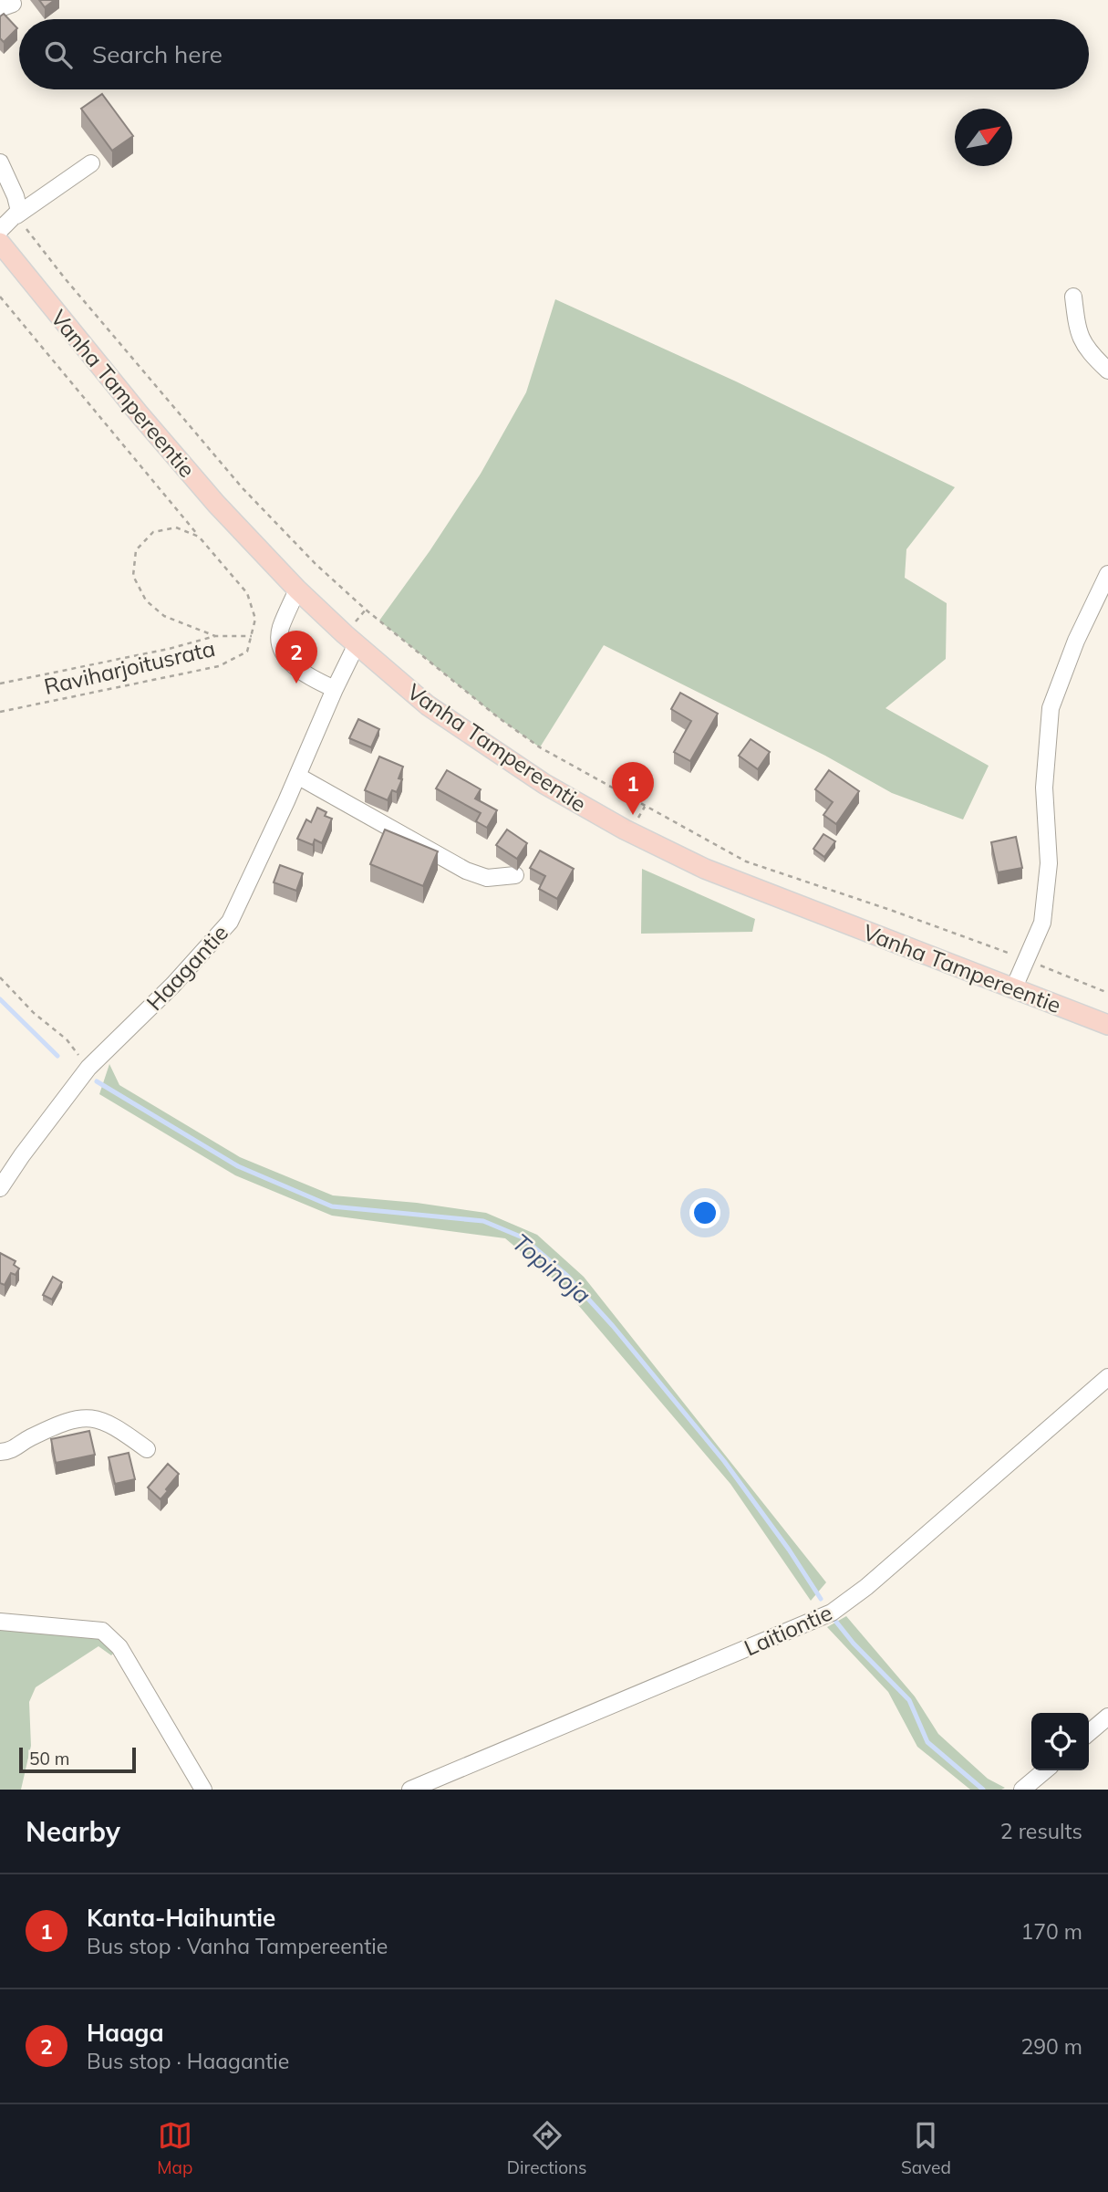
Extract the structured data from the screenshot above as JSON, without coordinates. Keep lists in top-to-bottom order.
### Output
{
  "streets": {
    "main road": ["Vanha Tampereentie"],
    "street": ["Haagantie", "Laitiontie"],
    "path": ["Raviharjoitusrata"]
  },
  "crossings": [
    ["Vanha Tampereentie", "Haagantie"]
  ],
  "water": ["Topinoja"],
  "scale_bar": "50 m",
  "north": "top right",
  "page": {
    "search": "Search here",
    "pins": ["2", "1"],
    "scale": "50 m",
    "heading": ["Nearby", "2 results"],
    "list": [
      {
        "mark": "1",
        "name": "Kanta-Haihuntie",
        "note": "Bus stop · Vanha Tampereentie",
        "value": "170 m"
      },
      {
        "mark": "2",
        "name": "Haaga",
        "note": "Bus stop · Haagantie",
        "value": "290 m"
      }
    ],
    "nav": ["Map", "Directions", "Saved"]
  }
}
